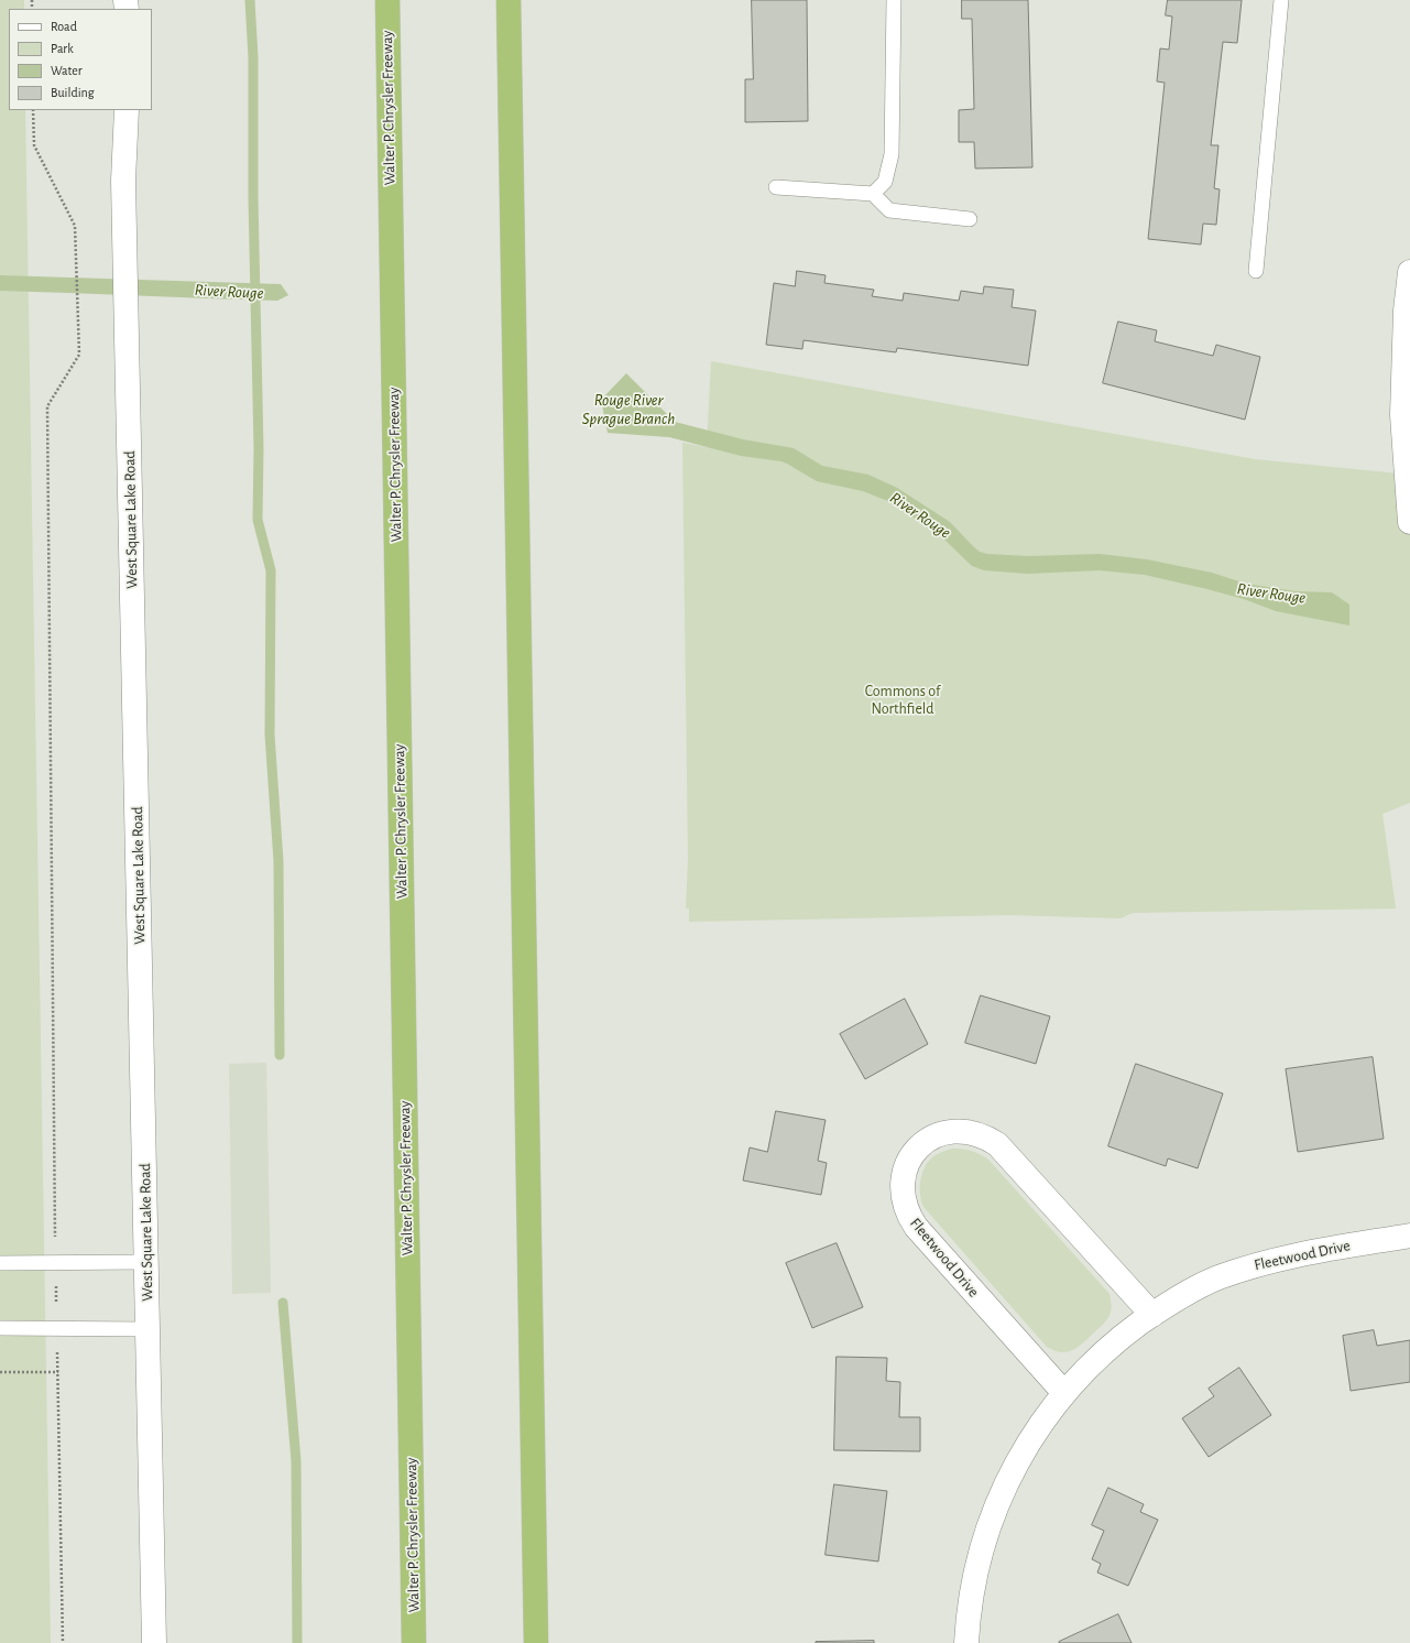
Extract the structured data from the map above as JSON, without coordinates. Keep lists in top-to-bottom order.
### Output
{
  "streets": {
    "highway": ["Walter P. Chrysler Freeway"],
    "street": ["West Square Lake Road", "Fleetwood Drive"]
  },
  "water": ["River Rouge", "Rouge River Sprague Branch"],
  "parks": ["Commons of Northfield"],
  "legend": [
    "Road",
    "Park",
    "Water",
    "Building"
  ]
}
